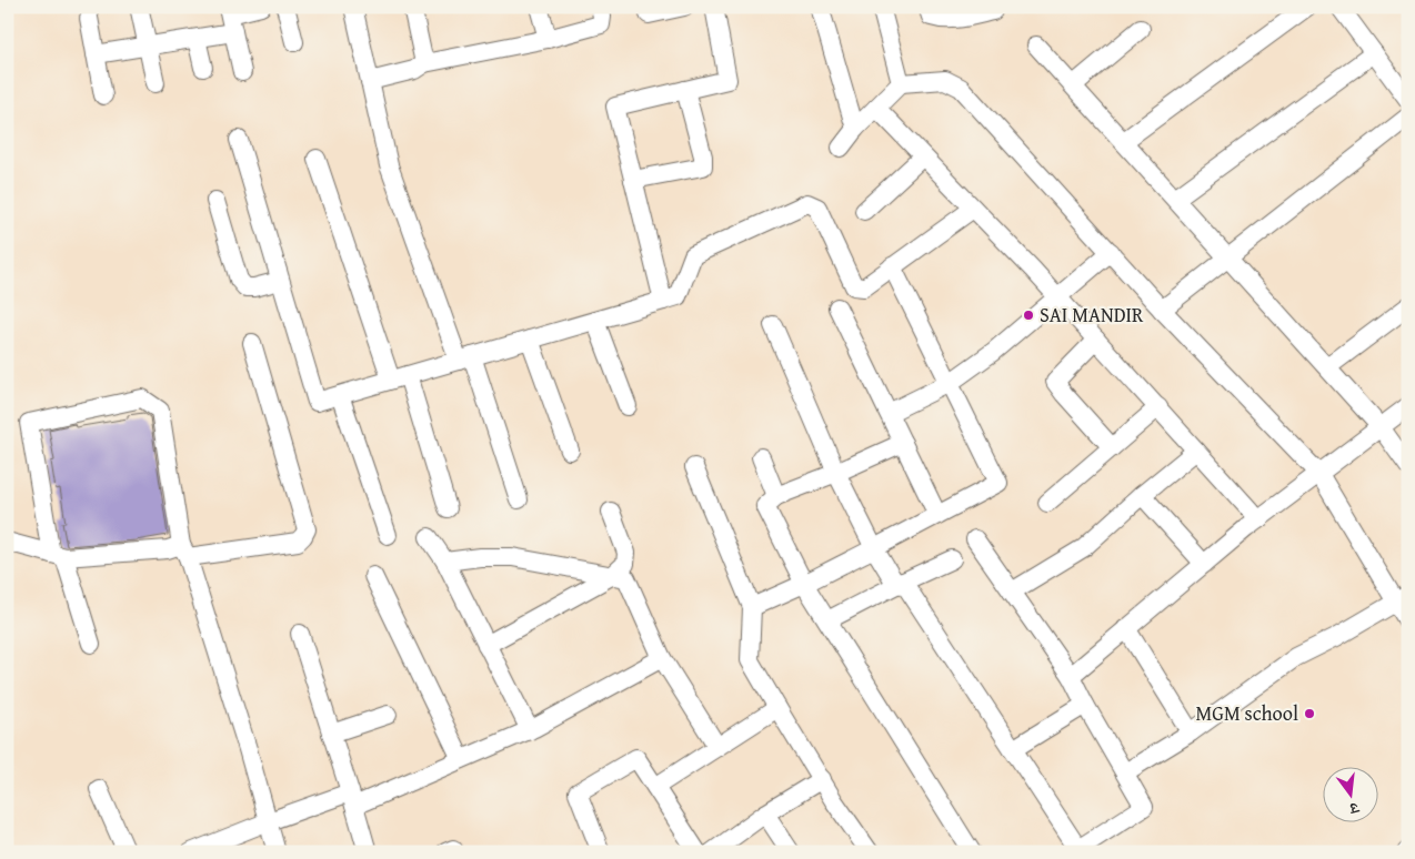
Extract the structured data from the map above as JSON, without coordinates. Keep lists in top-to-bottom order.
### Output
{
  "places": ["SAI MANDIR", "MGM school"],
  "north": "bottom"
}
